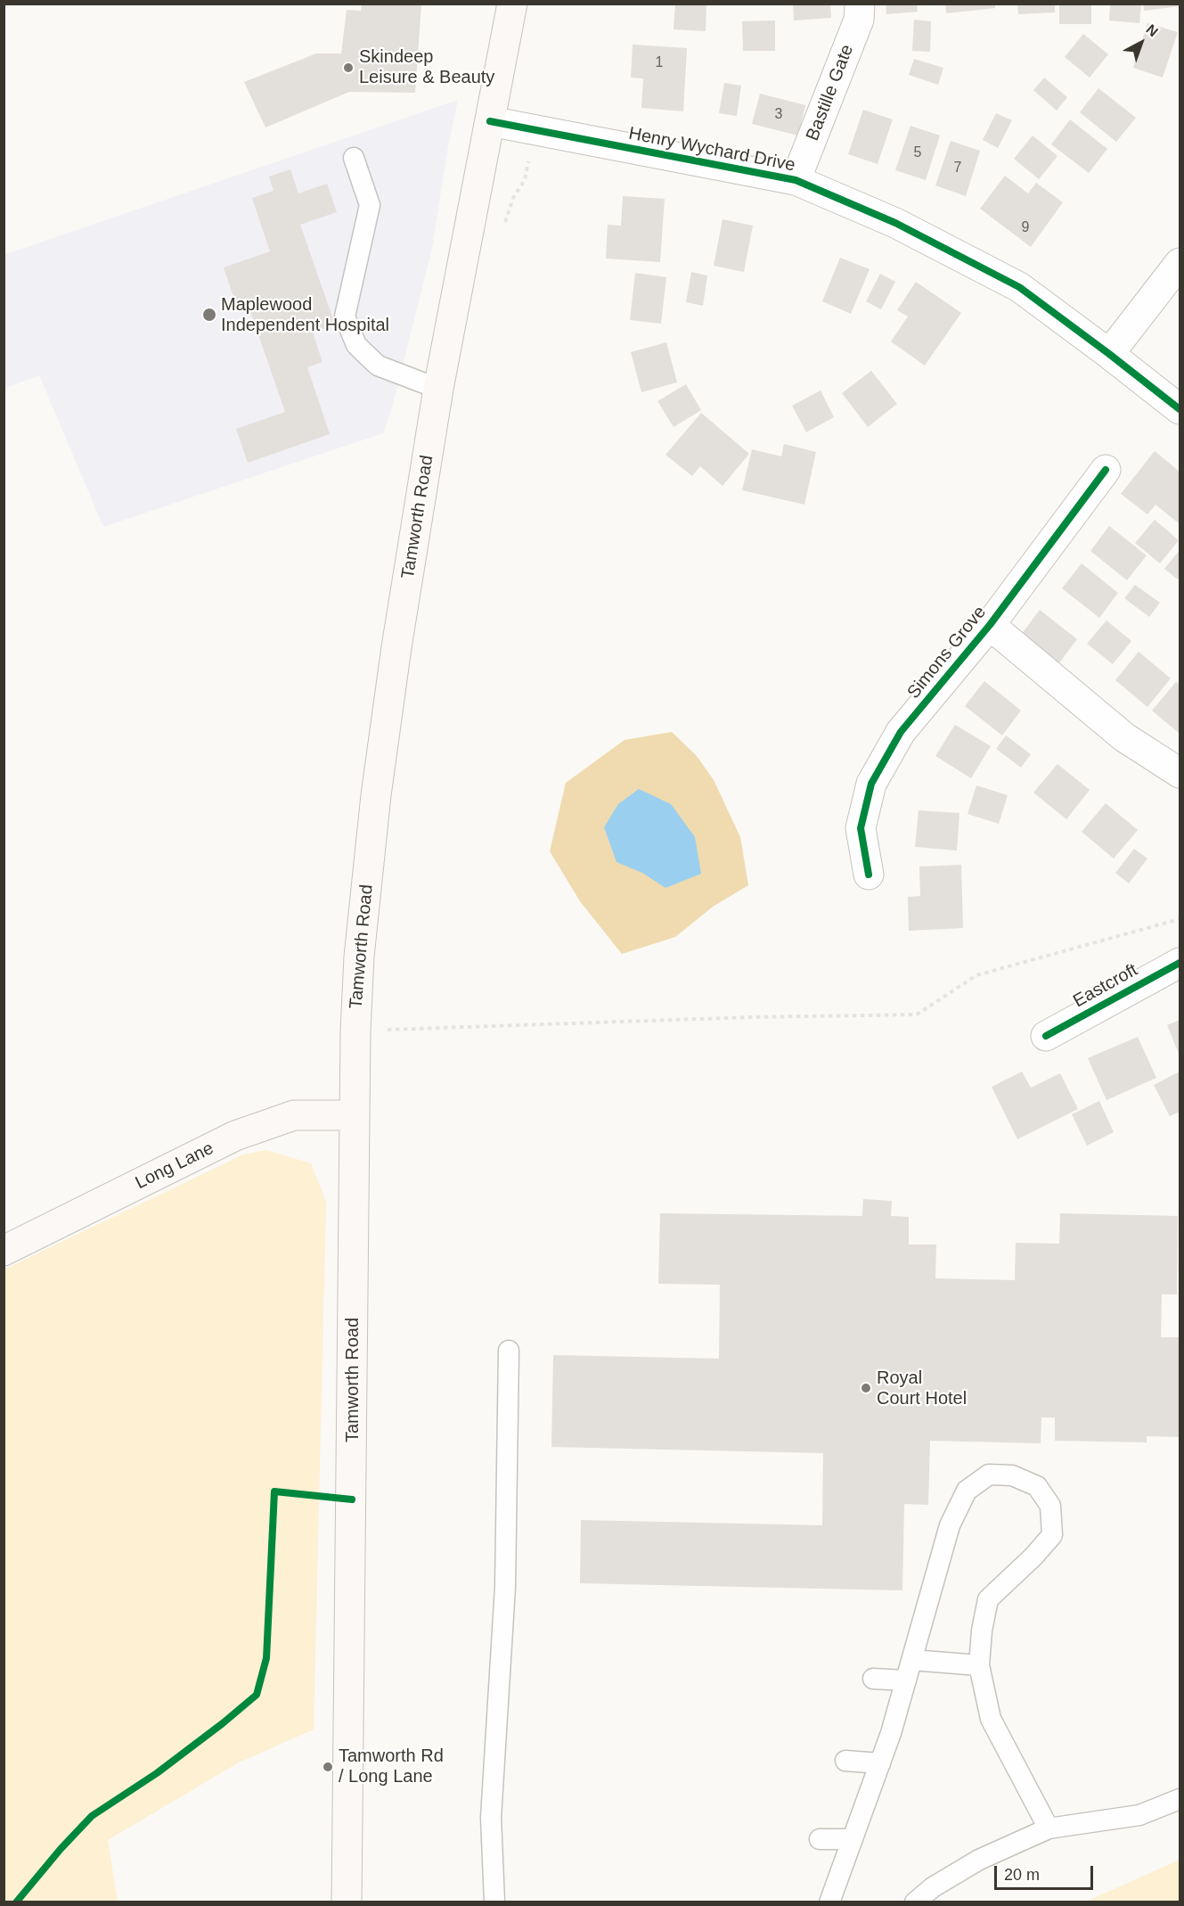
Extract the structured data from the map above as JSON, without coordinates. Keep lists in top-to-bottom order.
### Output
{
  "streets": {
    "main road": ["Tamworth Road", "Long Lane"],
    "street": [
      "Bastille Gate",
      "Henry Wychard Drive",
      "Simons Grove",
      "Eastcroft"
    ]
  },
  "crossings": [
    ["Bastille Gate", "Henry Wychard Drive"],
    ["Henry Wychard Drive", "Tamworth Road"],
    ["Tamworth Road", "Long Lane"]
  ],
  "places": [
    "Skindeep Leisure & Beauty",
    "Maplewood Independent Hospital",
    "Royal Court Hotel",
    "Tamworth Rd / Long Lane"
  ],
  "house_numbers": [
    "1",
    "3",
    "5",
    "7",
    "9"
  ],
  "scale_bar": "20 m",
  "north": "top right"
}
